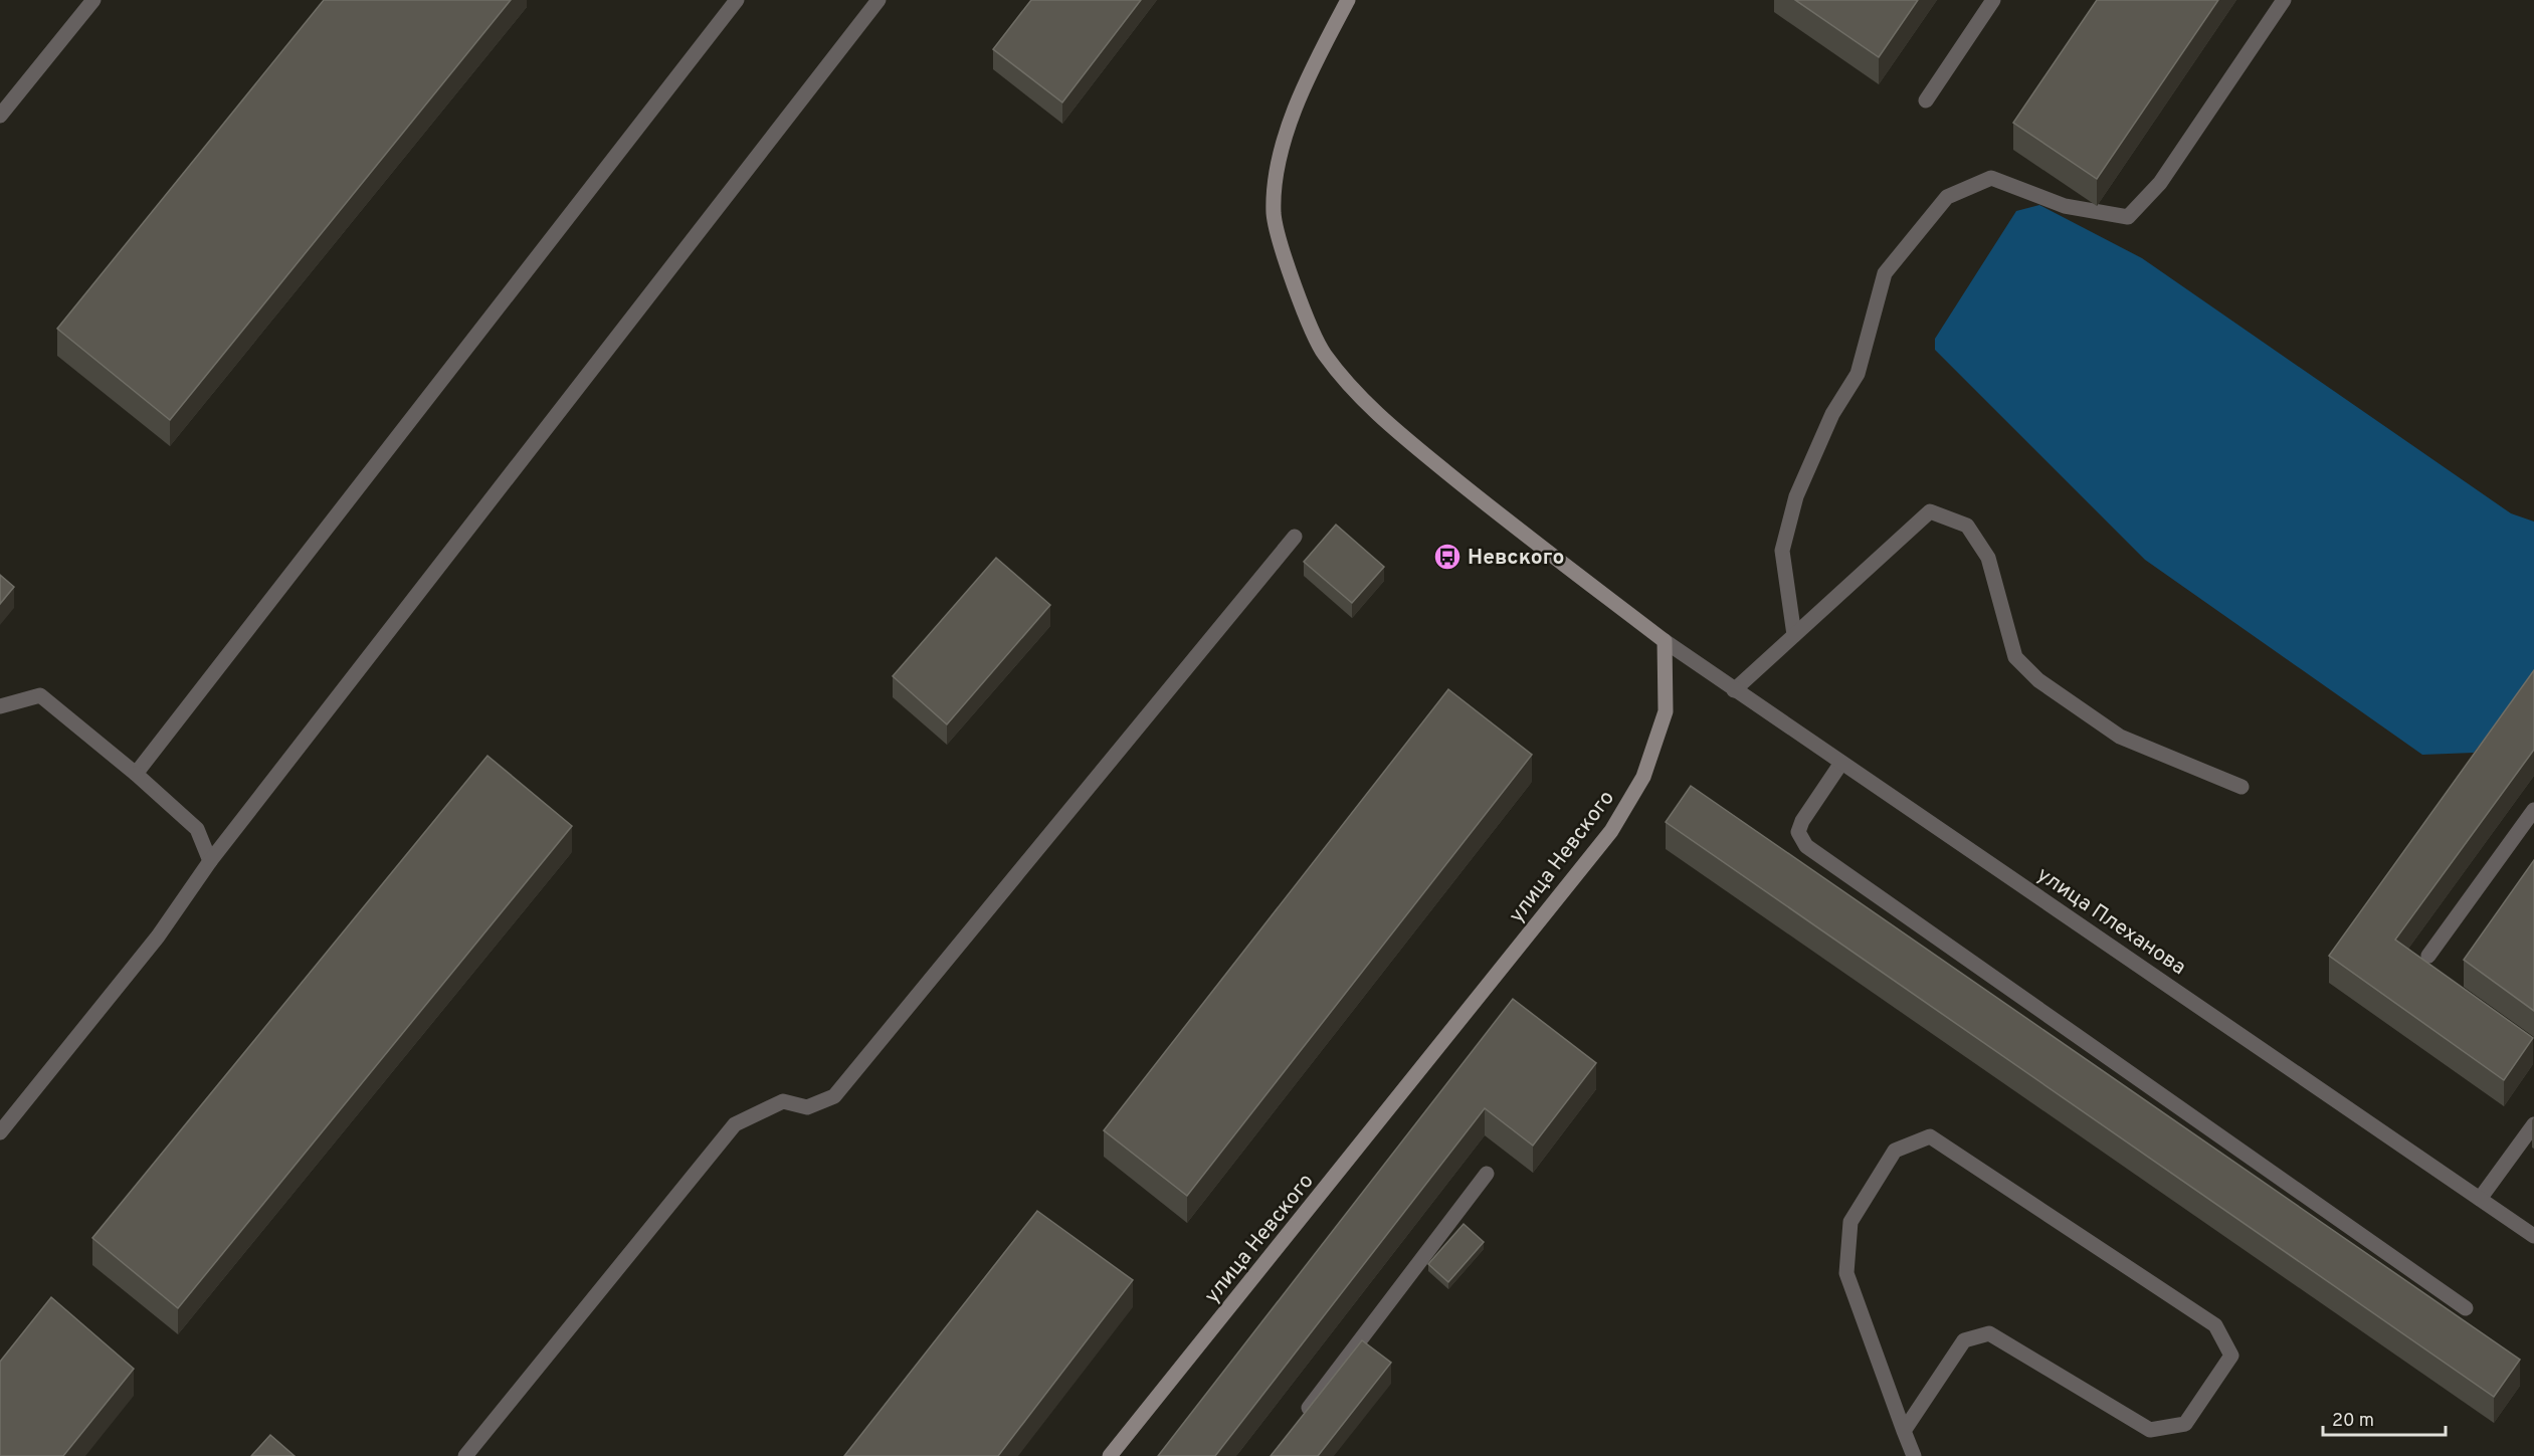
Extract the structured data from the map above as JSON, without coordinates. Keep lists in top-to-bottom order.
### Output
{
  "streets": {
    "main road": ["улица Невского"],
    "street": ["улица Плеханова"]
  },
  "crossings": [
    ["улица Невского", "улица Плеханова"]
  ],
  "places": {
    "bus stop": ["Невского"]
  },
  "scale_bar": "20 m"
}
